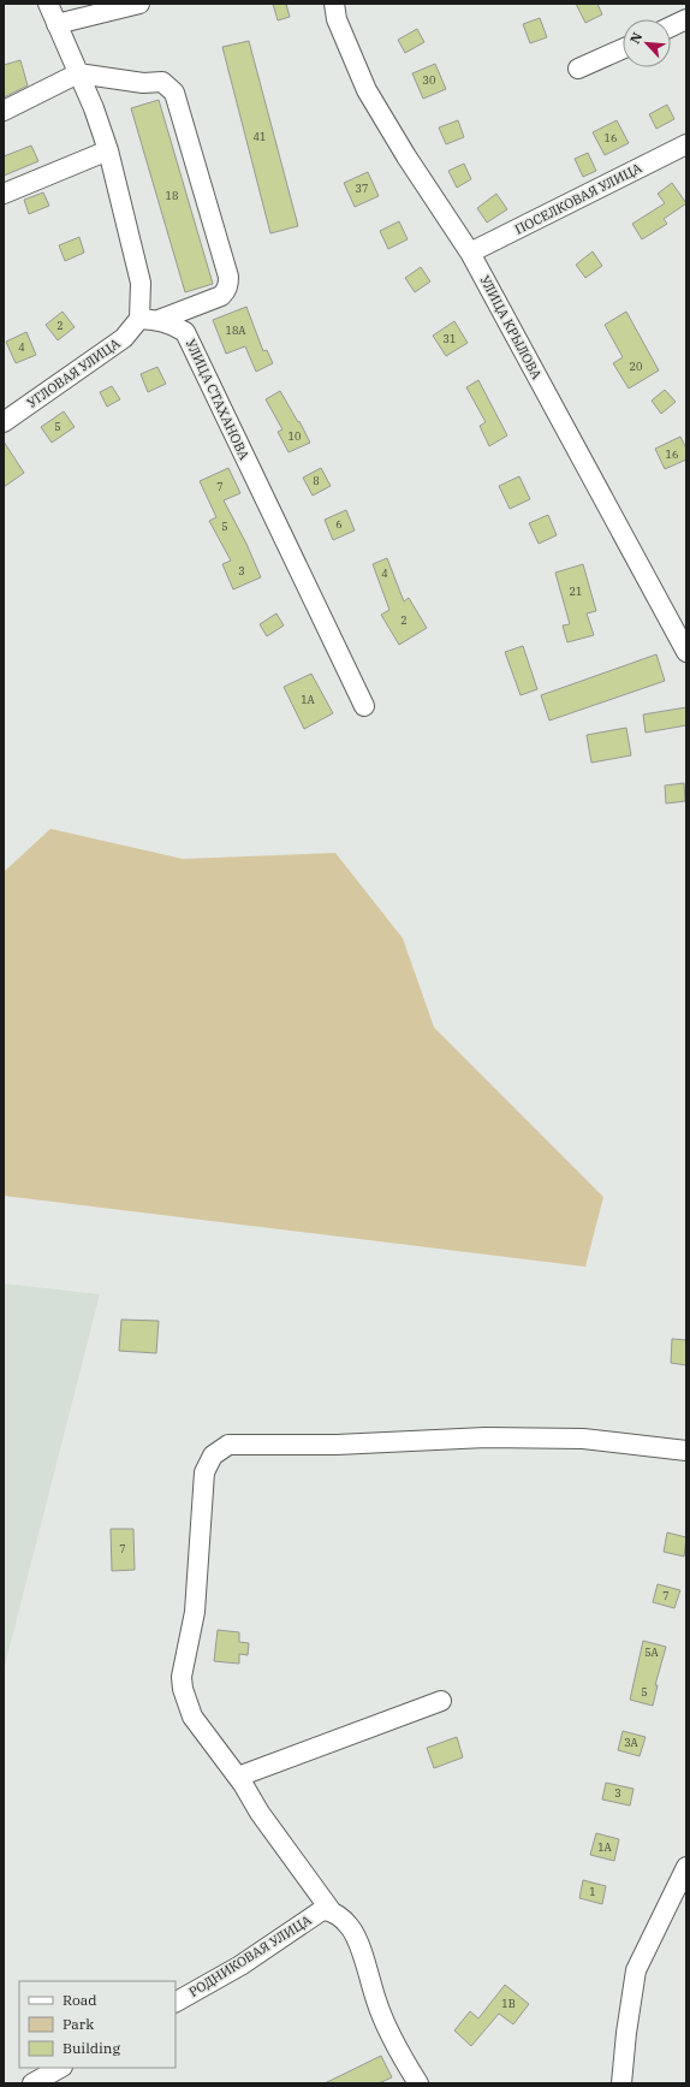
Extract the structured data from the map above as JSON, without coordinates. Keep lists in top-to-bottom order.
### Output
{
  "streets": {
    "street": [
      "ПОСЕЛКОВАЯ УЛИЦА",
      "УЛИЦА КРЫЛОВА",
      "УГЛОВАЯ УЛИЦА",
      "УЛИЦА СТАХАНОВА",
      "РОДНИКОВАЯ УЛИЦА"
    ]
  },
  "crossings": [
    ["ПОСЕЛКОВАЯ УЛИЦА", "УЛИЦА КРЫЛОВА"],
    ["УГЛОВАЯ УЛИЦА", "УЛИЦА СТАХАНОВА"]
  ],
  "house_numbers": [
    "30",
    "41",
    "16",
    "37",
    "18",
    "2",
    "18А",
    "31",
    "4",
    "20",
    "5",
    "10",
    "16",
    "8",
    "7",
    "6",
    "5",
    "3",
    "4",
    "21",
    "2",
    "1А",
    "7",
    "7",
    "5А",
    "5",
    "3А",
    "3",
    "1А",
    "1",
    "1В"
  ],
  "legend": ["Road", "Park", "Building"],
  "north": "top left"
}
